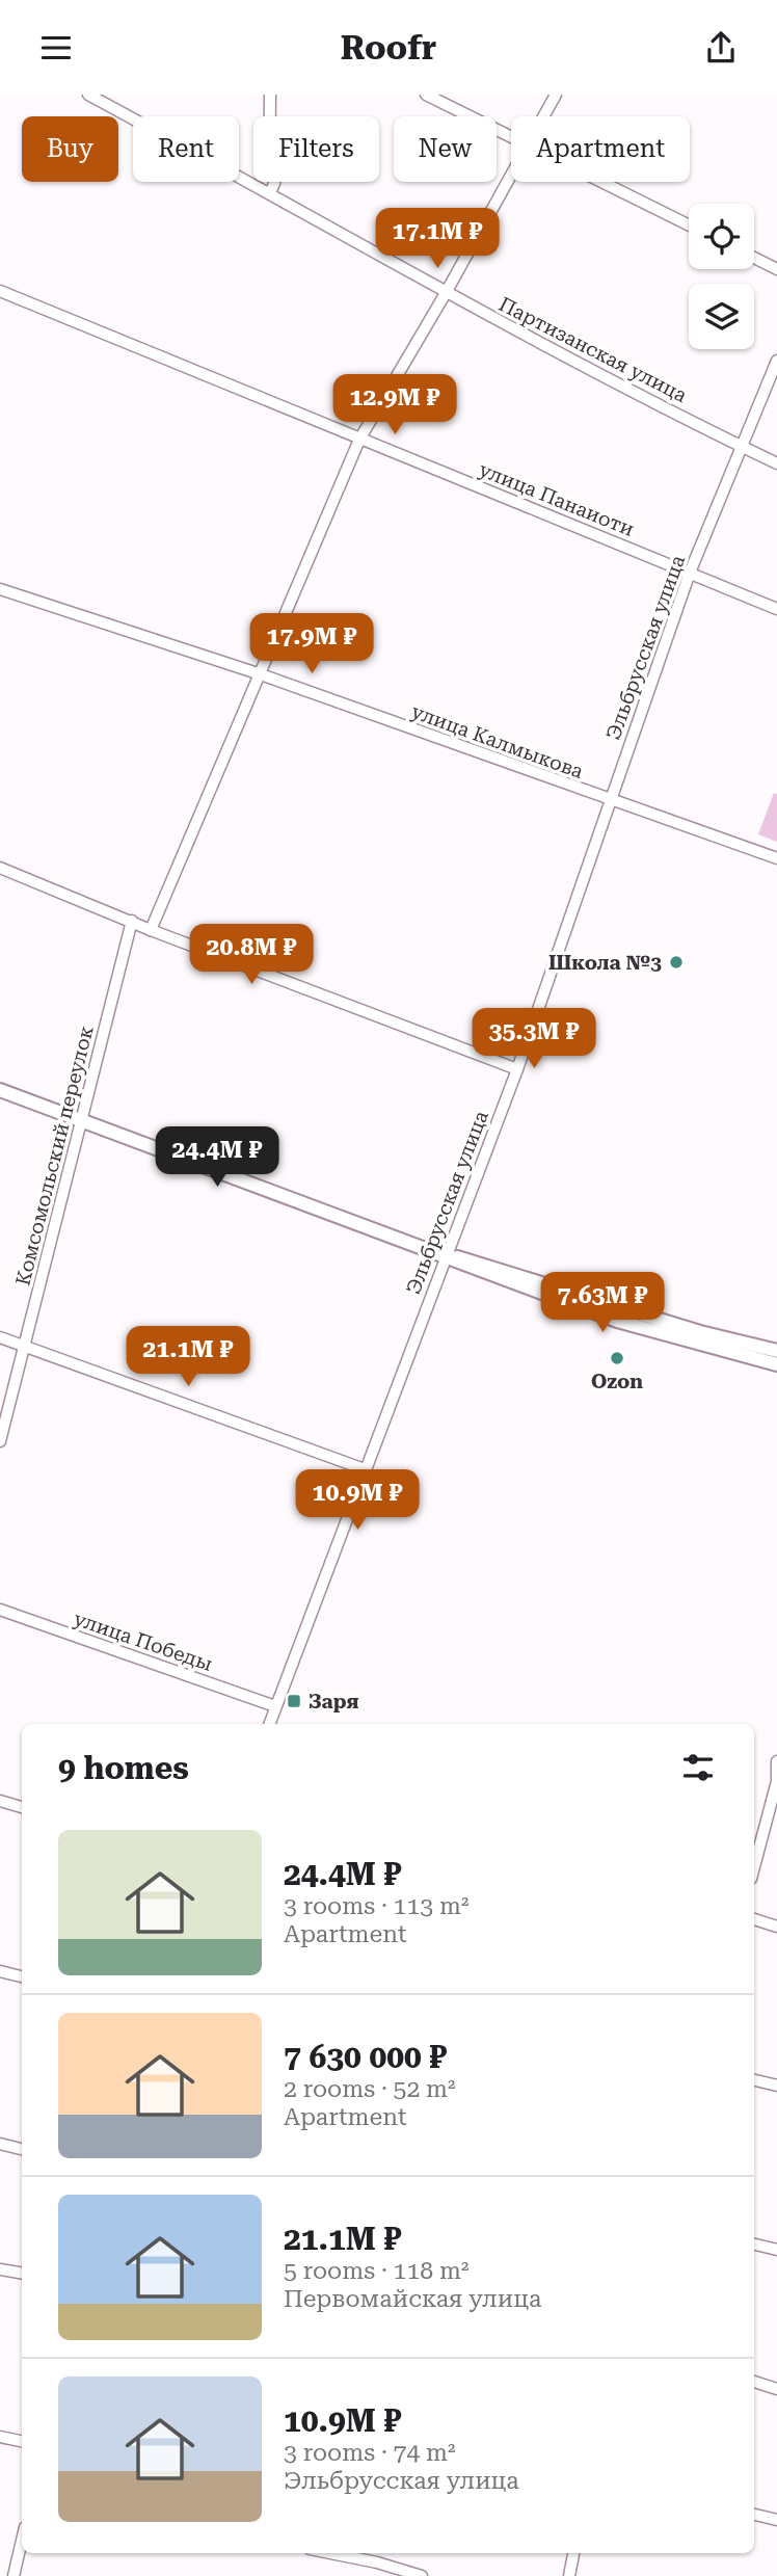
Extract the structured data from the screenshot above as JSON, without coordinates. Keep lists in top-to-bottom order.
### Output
{
  "streets": {
    "street": [
      "Партизанская улица",
      "улица Панаиоти",
      "Эльбрусская улица",
      "улица Калмыкова",
      "Комсомольский переулок",
      "улица Победы"
    ]
  },
  "crossings": [
    ["Партизанская улица", "Эльбрусская улица"],
    ["улица Панаиоти", "Эльбрусская улица"],
    ["Эльбрусская улица", "улица Калмыкова"],
    ["Эльбрусская улица", "улица Победы"]
  ],
  "places": {
    "other": ["Школа №3", "Ozon"],
    "transit": ["Заря"]
  },
  "page": {
    "header": "Roofr",
    "chip": [
      "Buy",
      "Rent",
      "Filters",
      "New",
      "Apartment"
    ],
    "price": [
      "17.1M ₽",
      "12.9M ₽",
      "17.9M ₽",
      "20.8M ₽",
      "35.3M ₽",
      "24.4M ₽",
      "7.63M ₽",
      "21.1M ₽",
      "10.9M ₽"
    ],
    "heading": "9 homes",
    "list": [
      {
        "name": "24.4M ₽",
        "note": "3 rooms · 113 m² · Apartment"
      },
      {
        "name": "7 630 000 ₽",
        "note": "2 rooms · 52 m² · Apartment"
      },
      {
        "name": "21.1M ₽",
        "note": "5 rooms · 118 m² · Первомайская улица"
      },
      {
        "name": "10.9M ₽",
        "note": "3 rooms · 74 m² · Эльбрусская улица"
      }
    ]
  }
}
